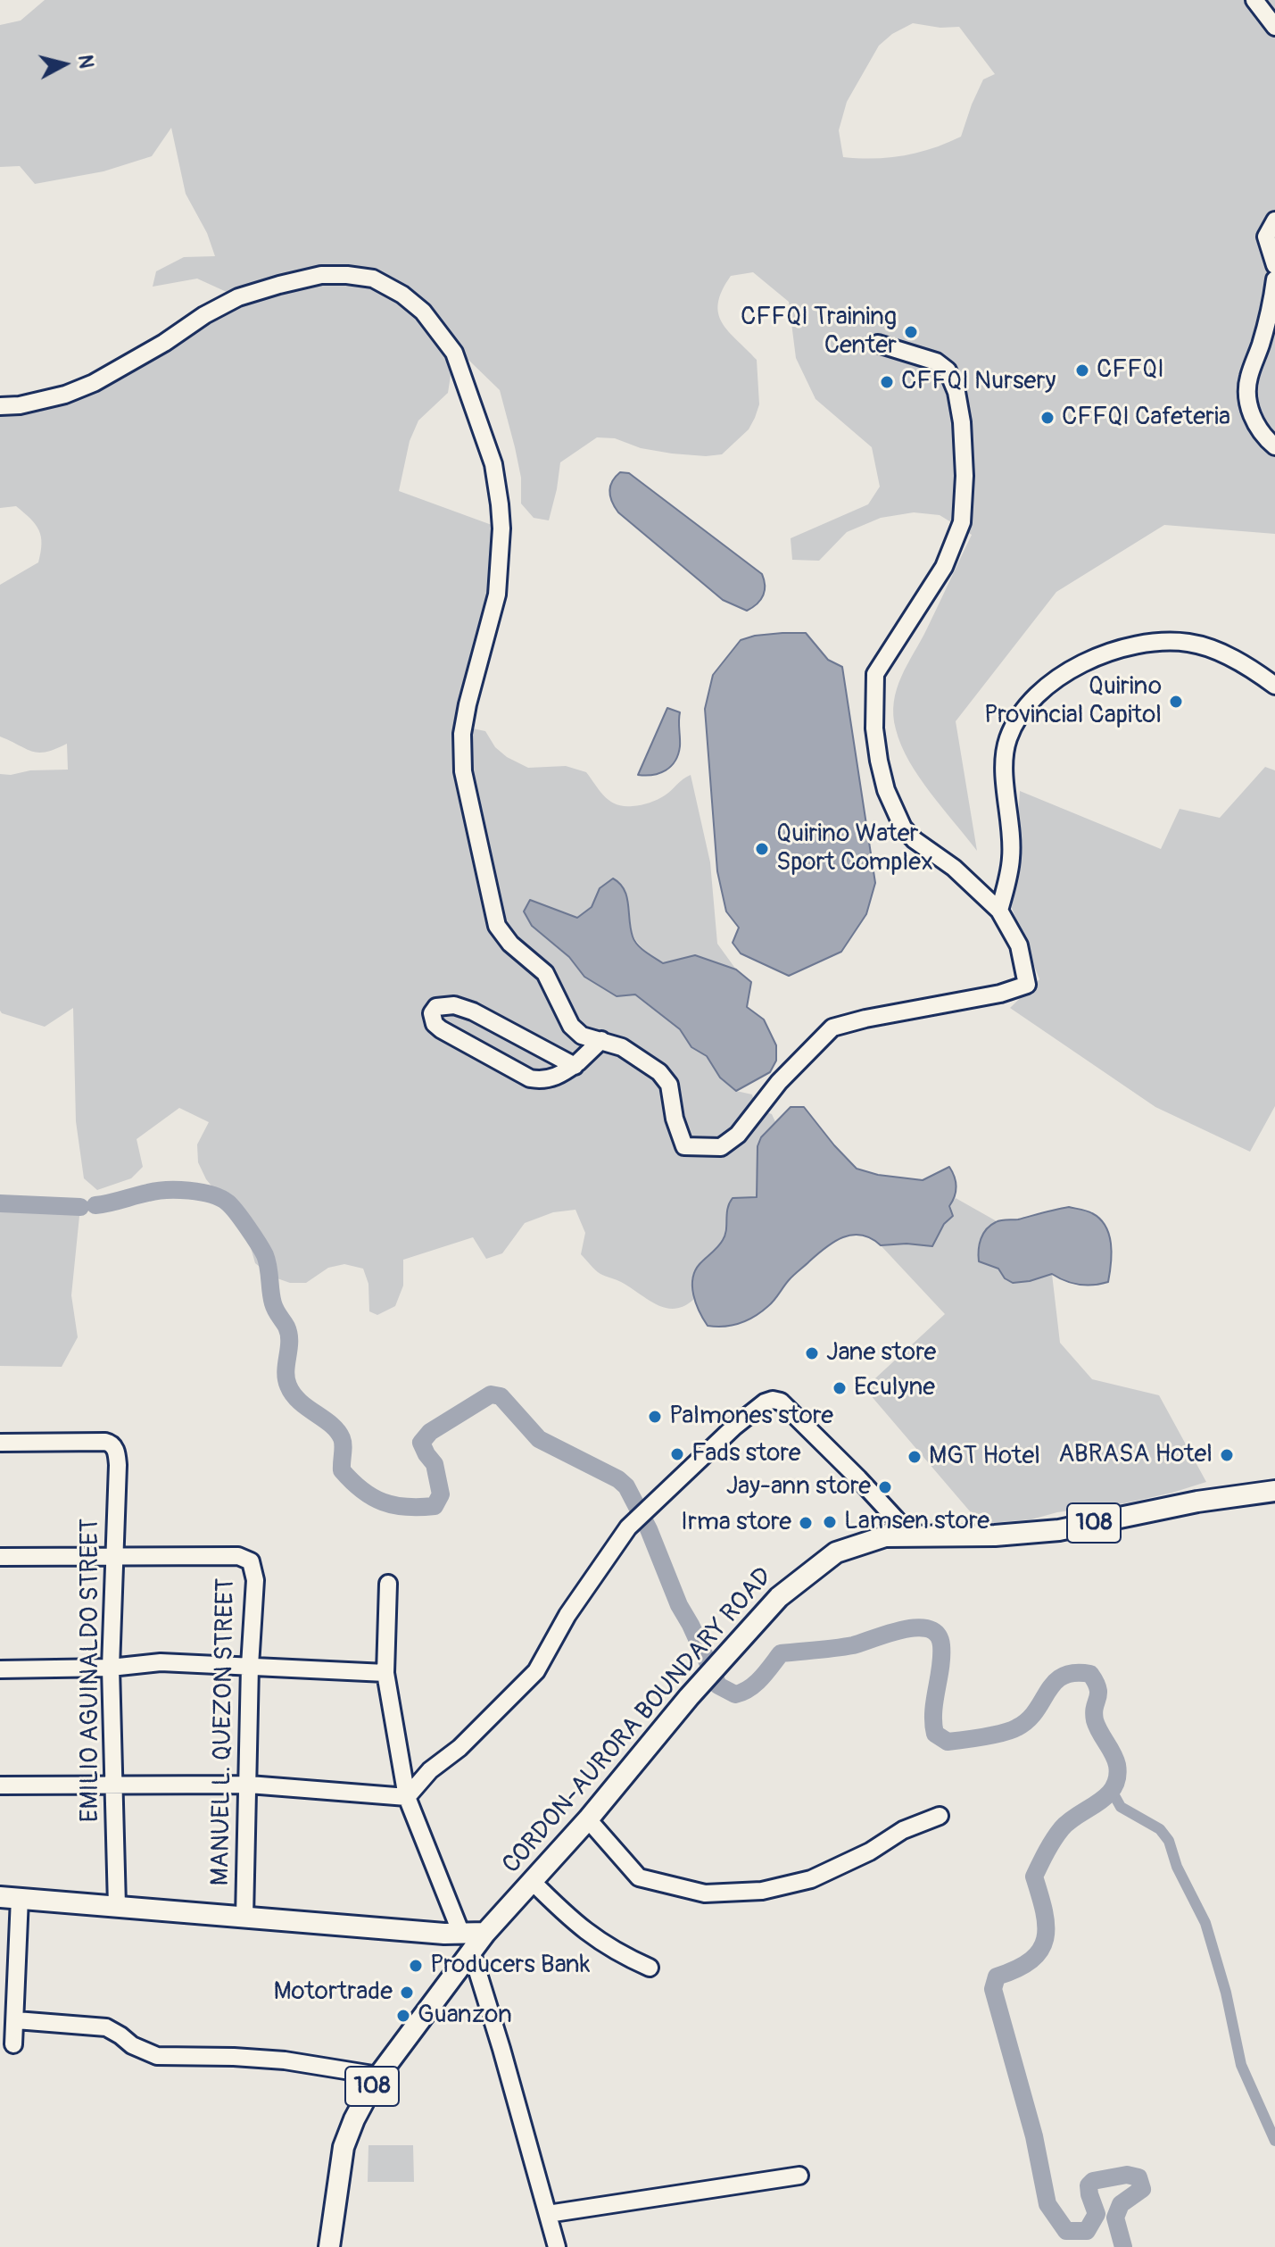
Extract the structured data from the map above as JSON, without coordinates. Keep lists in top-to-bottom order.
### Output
{
  "streets": {
    "main road": ["108", "CORDON-AURORA BOUNDARY ROAD"],
    "street": ["EMILIO AGUINALDO STREET", "MANUEL L. QUEZON STREET"]
  },
  "crossings": [
    ["EMILIO AGUINALDO STREET", "MANUEL L. QUEZON STREET"]
  ],
  "places": [
    "CFFQI Training Center",
    "CFFQI",
    "CFFQI Nursery",
    "CFFQI Cafeteria",
    "Quirino Provincial Capitol",
    "Quirino Water Sport Complex",
    "Jane store",
    "Eculyne",
    "Palmones store",
    "Fads store",
    "ABRASA Hotel",
    "MGT Hotel",
    "Jay-ann store",
    "Lamsen store",
    "Irma store",
    "Producers Bank",
    "Motortrade",
    "Guanzon"
  ],
  "north": "right"
}
